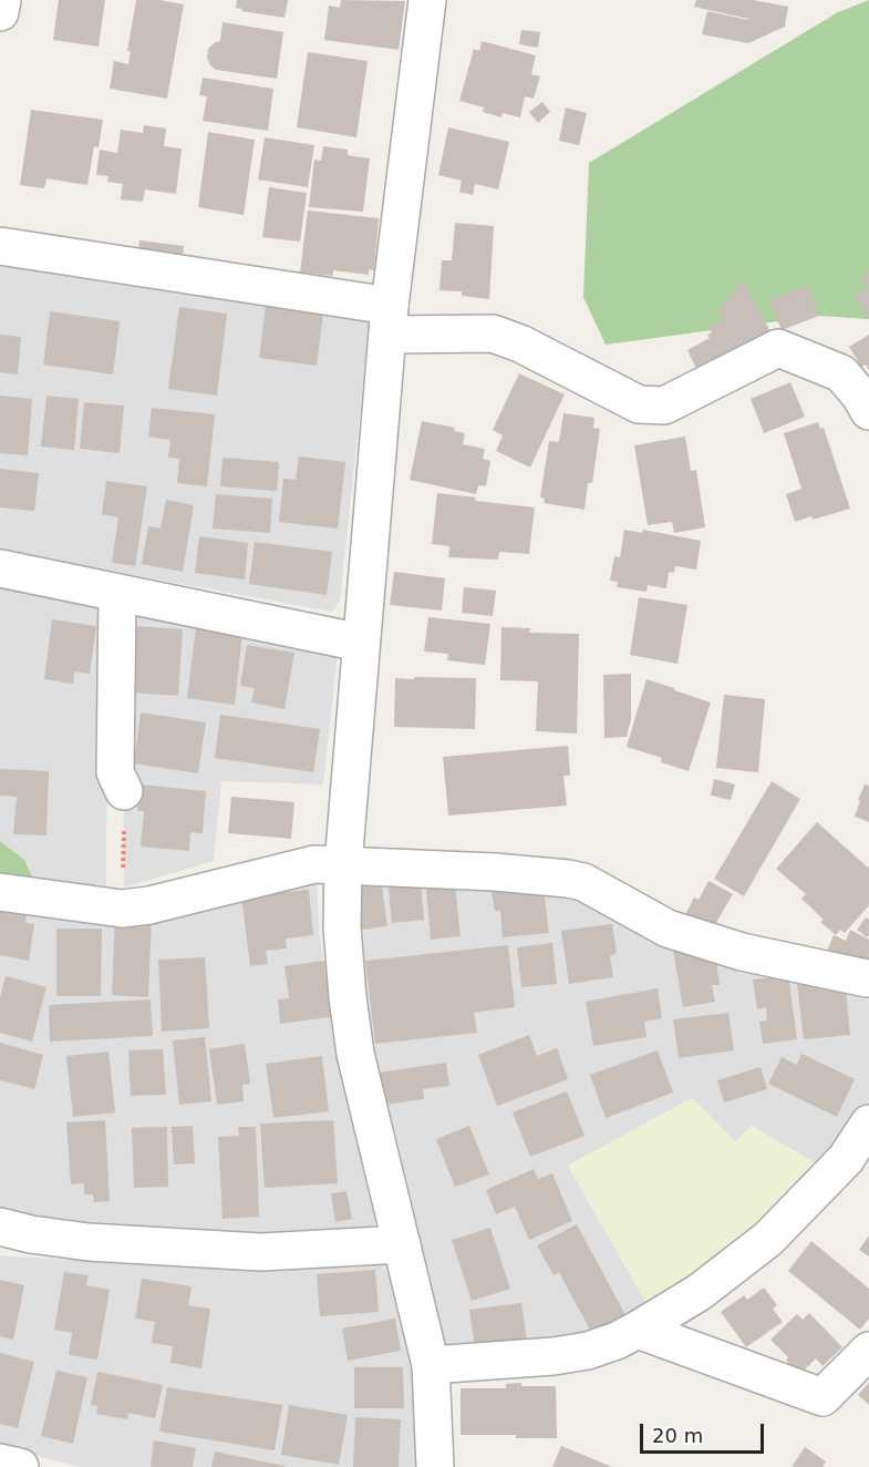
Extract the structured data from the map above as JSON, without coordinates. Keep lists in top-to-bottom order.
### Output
{
  "scale_bar": "20 m"
}
